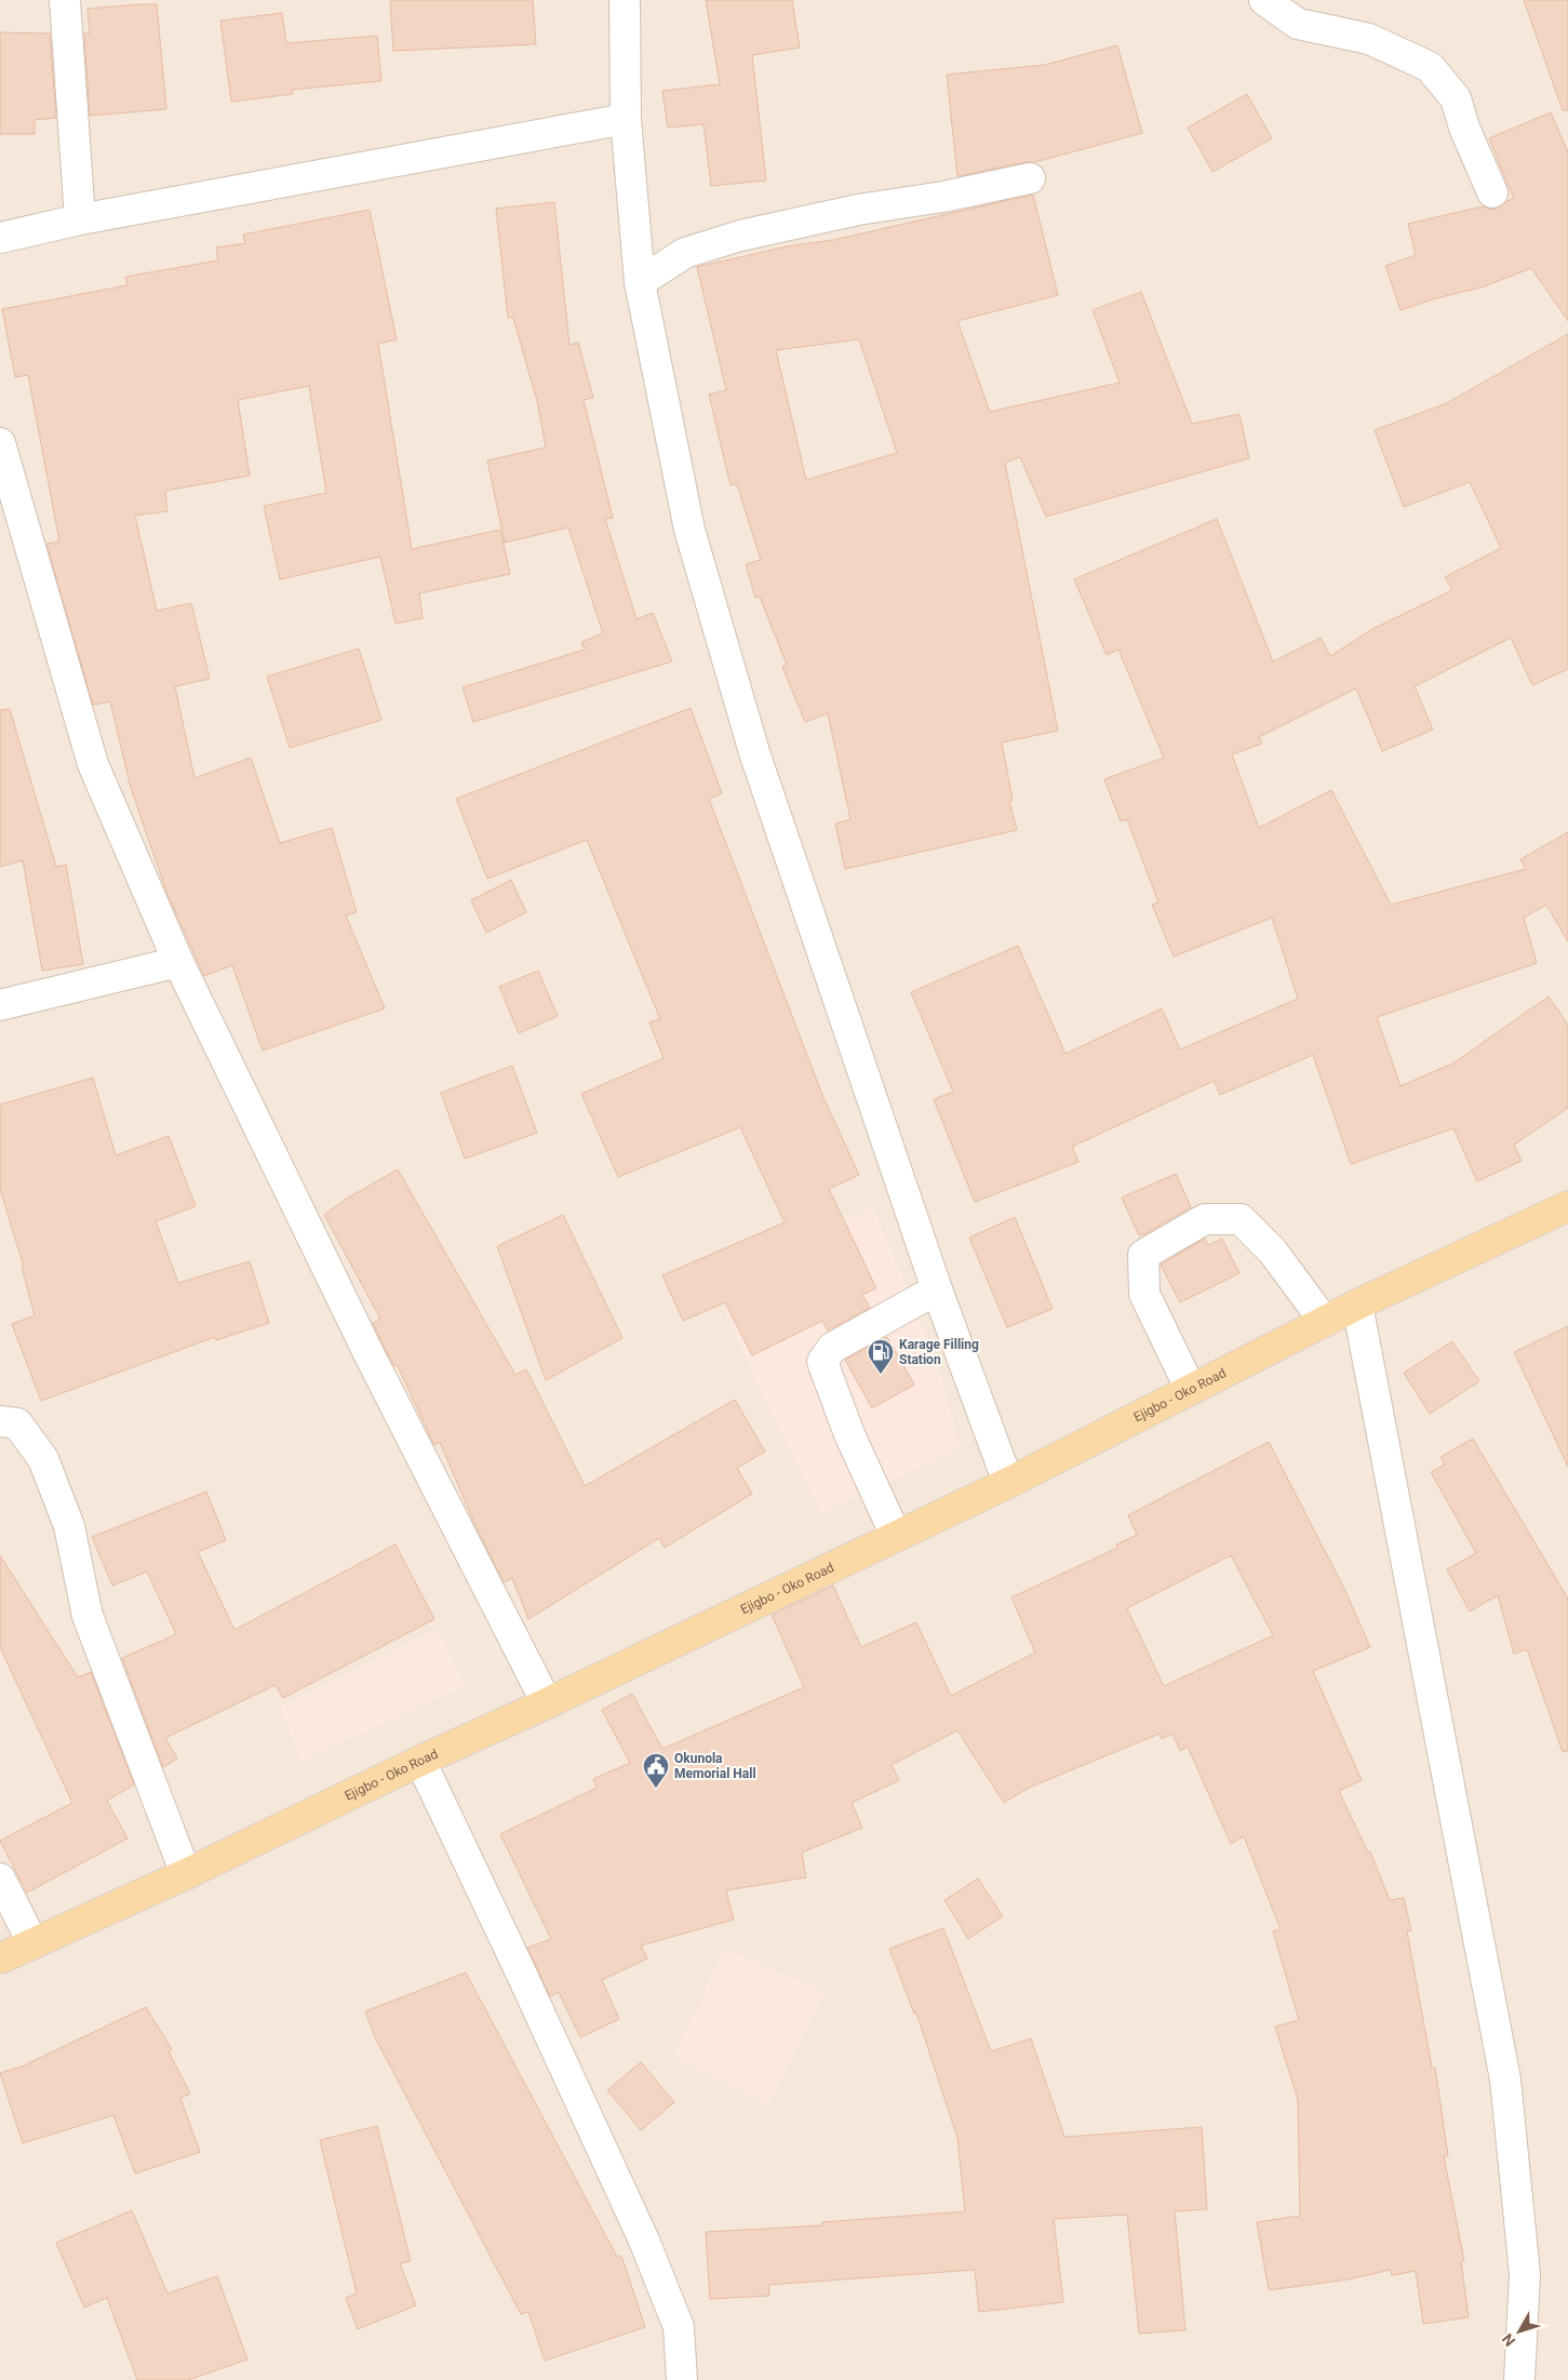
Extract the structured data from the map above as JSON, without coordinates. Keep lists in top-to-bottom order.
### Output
{
  "streets": {
    "main road": ["Ejigbo - Oko Road"]
  },
  "places": {
    "fuel station": ["Karage Filling Station"],
    "public building": ["Okunola Memorial Hall"]
  },
  "north": "bottom left"
}
